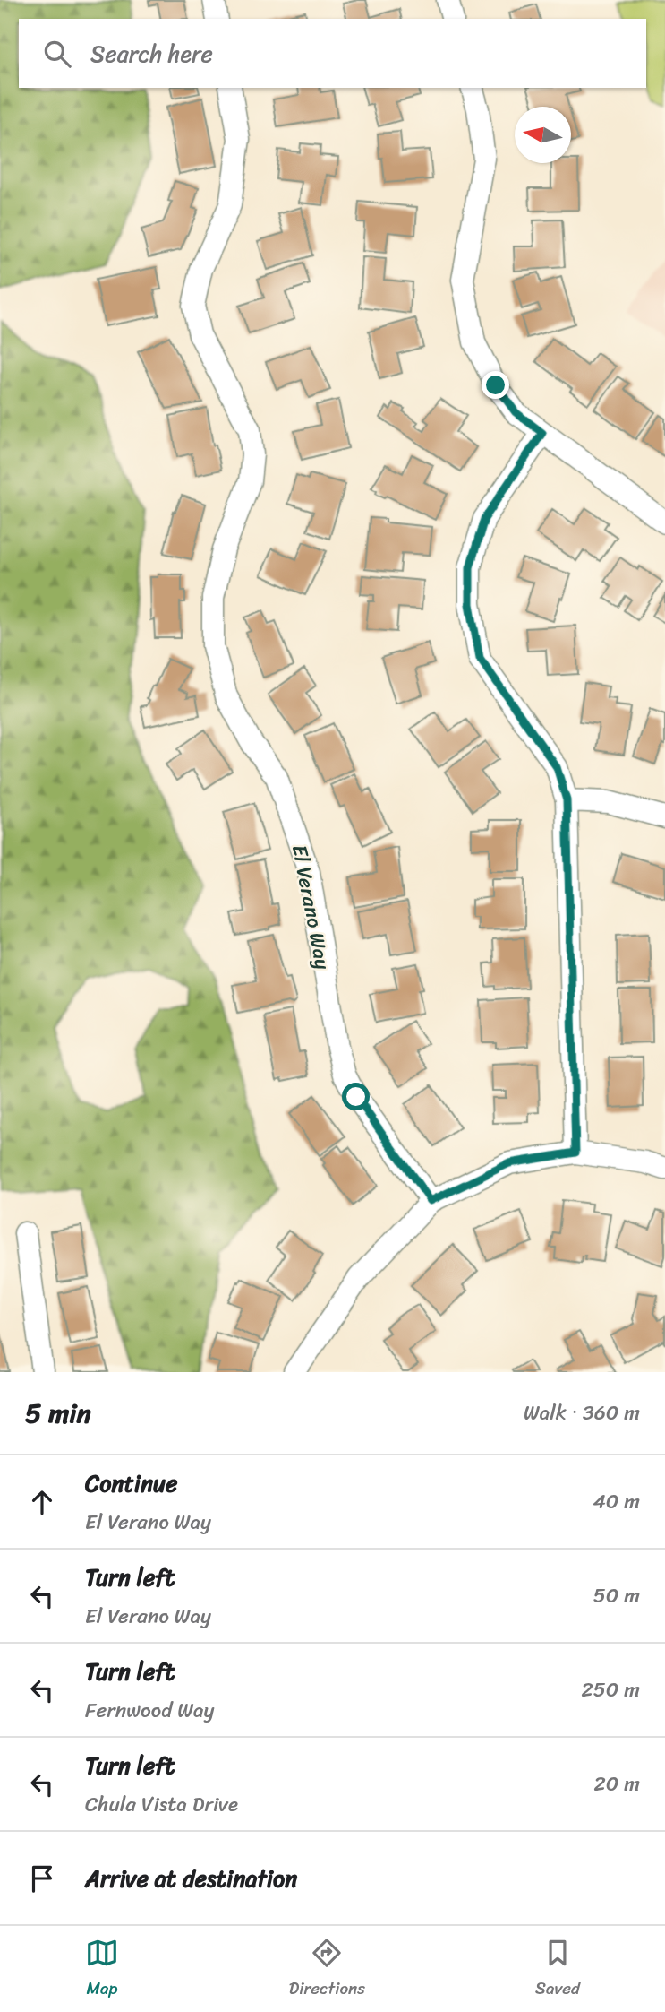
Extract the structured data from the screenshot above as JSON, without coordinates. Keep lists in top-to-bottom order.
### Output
{
  "streets": {
    "street": ["El Verano Way"]
  },
  "north": "left",
  "page": {
    "search": "Search here",
    "heading": ["5 min", "Walk · 360 m"],
    "list": [
      ["Continue", "El Verano Way", "40 m"],
      ["Turn left", "El Verano Way", "50 m"],
      ["Turn left", "Fernwood Way", "250 m"],
      ["Turn left", "Chula Vista Drive", "20 m"],
      "Arrive at destination"
    ],
    "nav": ["Map", "Directions", "Saved"]
  }
}
